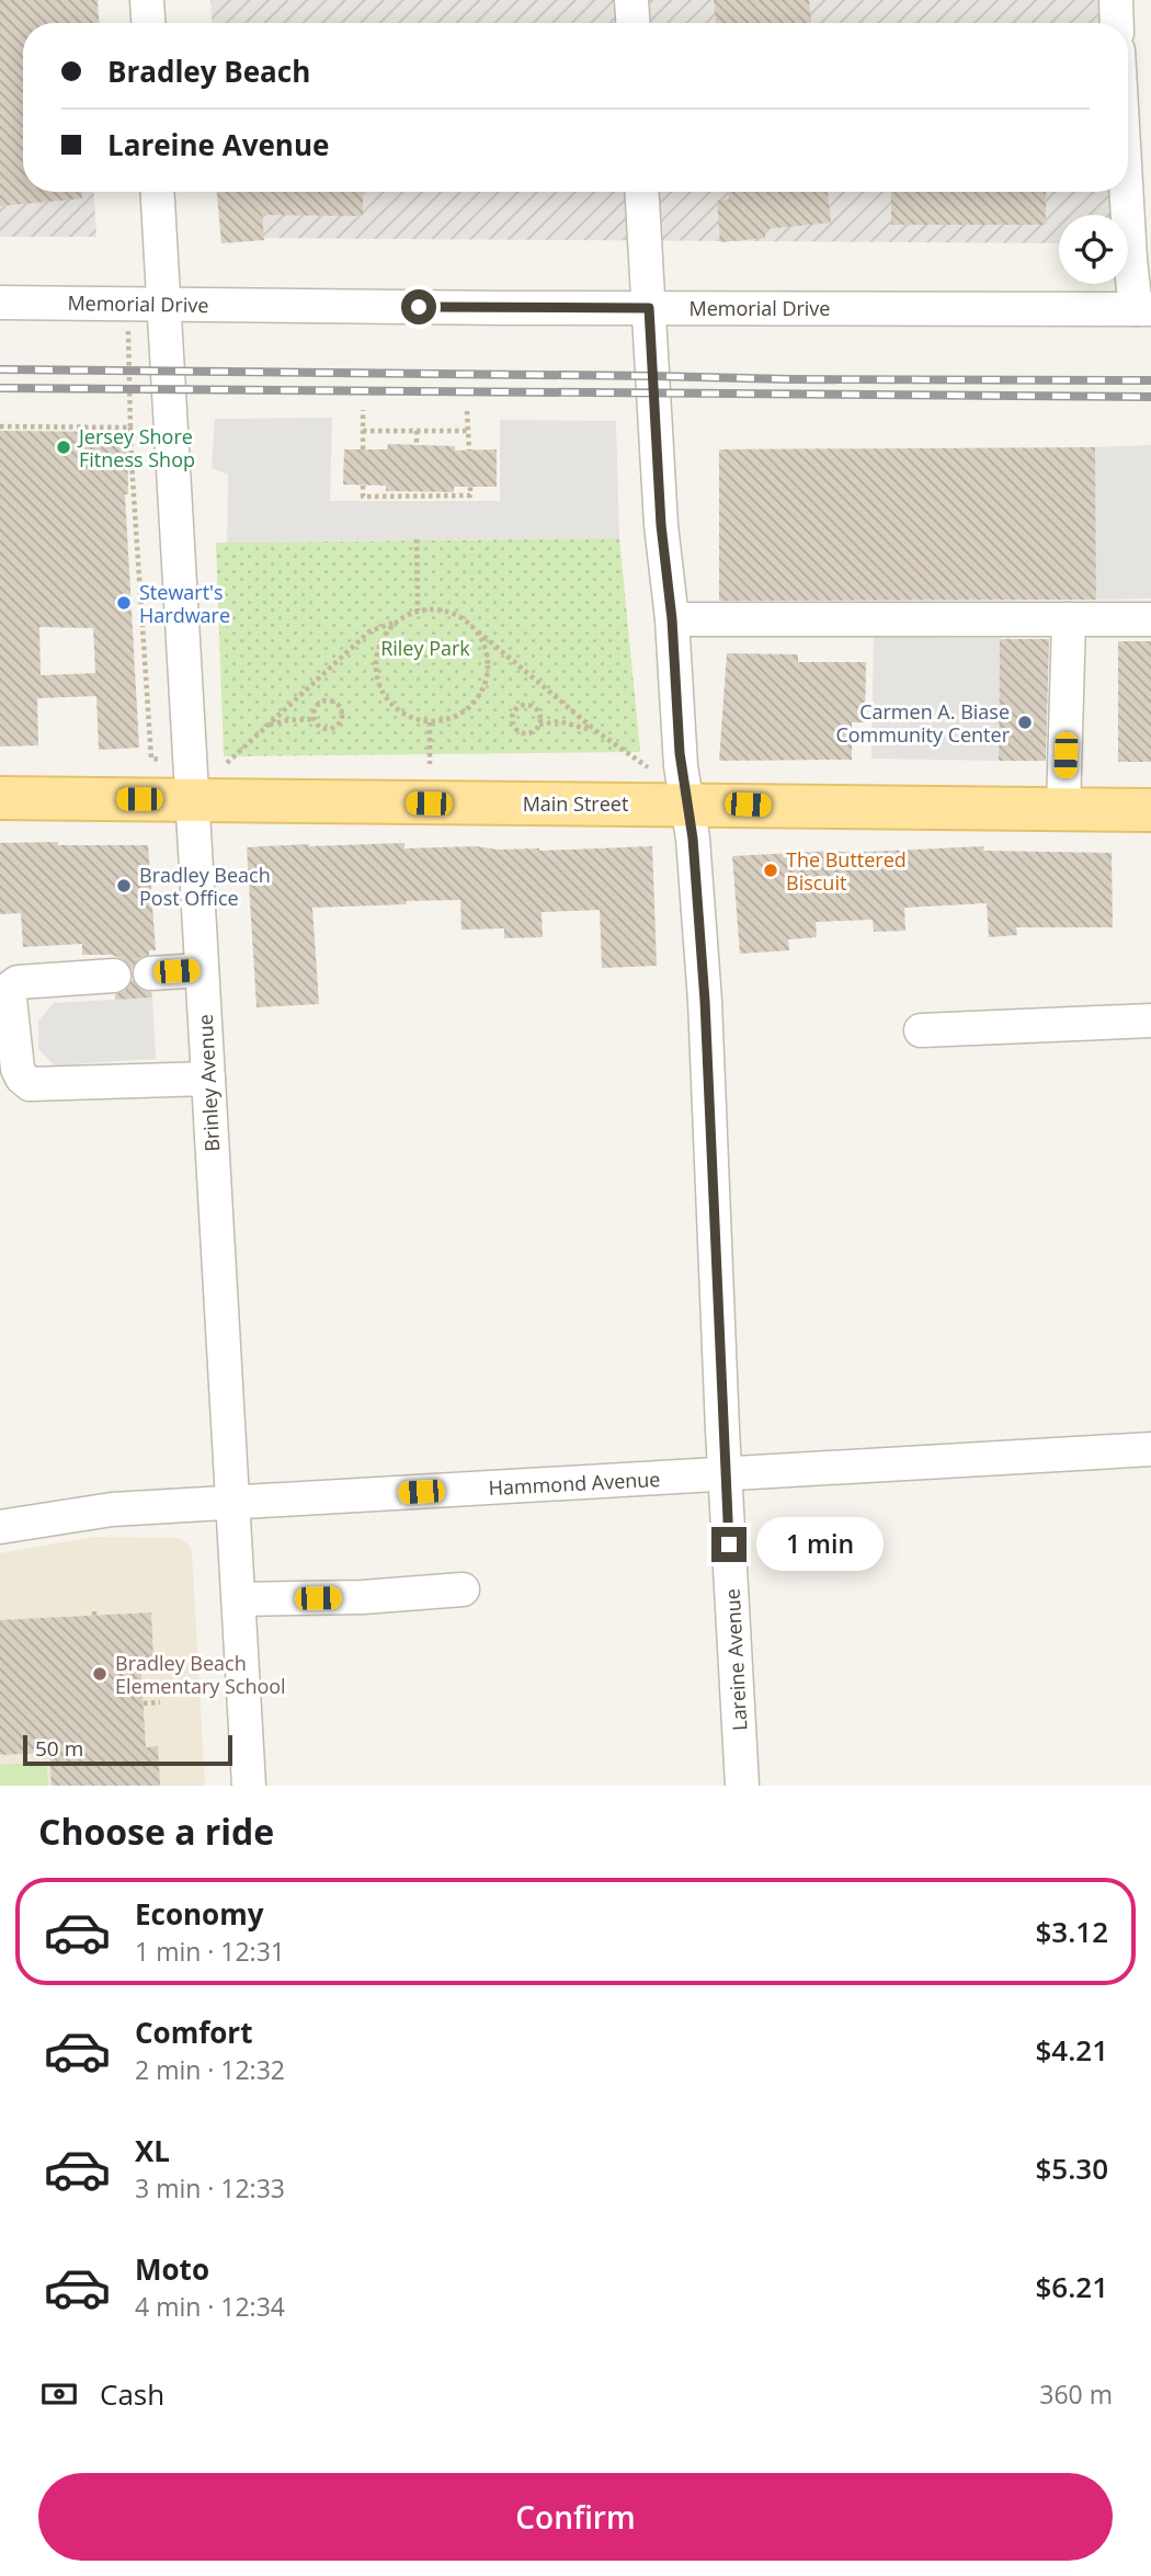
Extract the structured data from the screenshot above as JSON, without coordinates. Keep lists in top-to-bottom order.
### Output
{
  "streets": {
    "main road": ["Main Street"],
    "street": [
      "Memorial Drive",
      "Brinley Avenue",
      "Hammond Avenue",
      "Lareine Avenue"
    ]
  },
  "crossings": [
    ["Memorial Drive", "Brinley Avenue"],
    ["Memorial Drive", "Lareine Avenue"],
    ["Main Street", "Brinley Avenue"],
    ["Main Street", "Lareine Avenue"],
    ["Brinley Avenue", "Hammond Avenue"],
    ["Hammond Avenue", "Lareine Avenue"]
  ],
  "parks": ["Riley Park"],
  "places": [
    "Jersey Shore Fitness Shop",
    "Stewart's Hardware",
    "Carmen A. Biase Community Center",
    "The Buttered Biscuit",
    "Bradley Beach Post Office",
    "Bradley Beach Elementary School"
  ],
  "scale_bar": "50 m",
  "page": {
    "banner": ["Bradley Beach", "Lareine Avenue"],
    "bubble": "1 min",
    "scale": "50 m",
    "heading": "Choose a ride",
    "list": [
      {
        "name": "Economy",
        "note": "1 min · 12:31",
        "value": "$3.12"
      },
      {
        "name": "Comfort",
        "note": "2 min · 12:32",
        "value": "$4.21"
      },
      {
        "name": "XL",
        "note": "3 min · 12:33",
        "value": "$5.30"
      },
      {
        "name": "Moto",
        "note": "4 min · 12:34",
        "value": "$6.21"
      }
    ],
    "pay": ["Cash", "360 m"],
    "buttons": "Confirm"
  }
}
